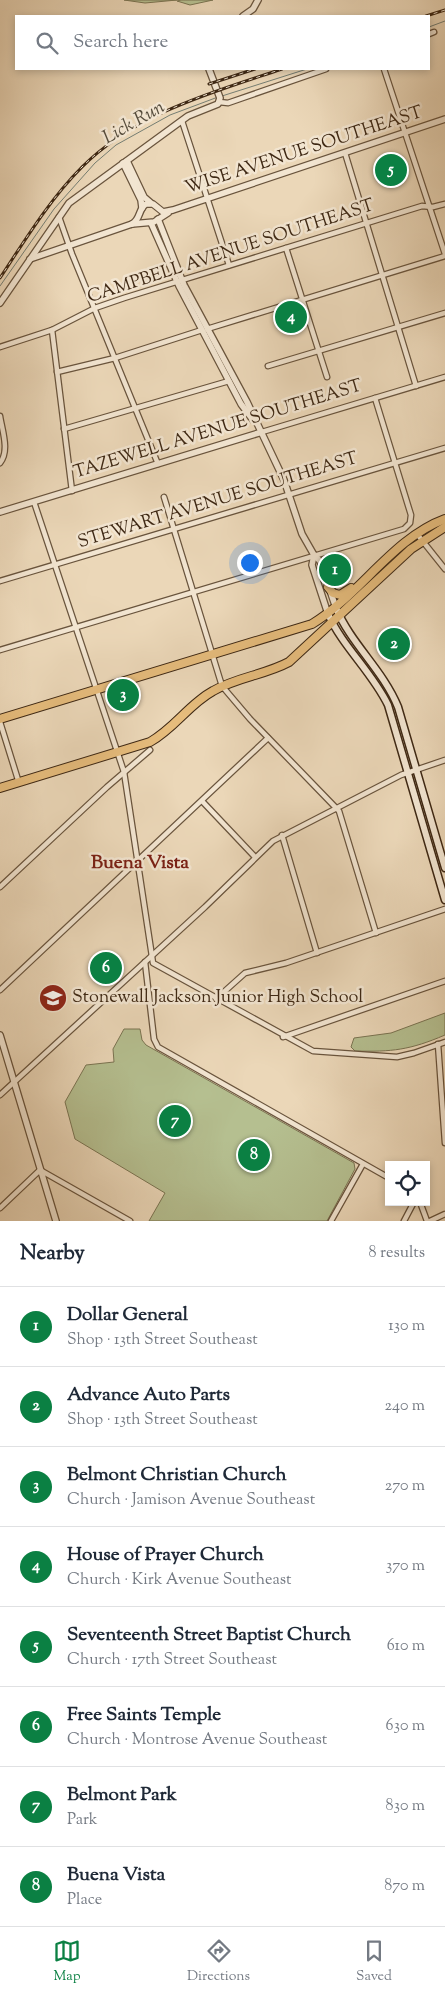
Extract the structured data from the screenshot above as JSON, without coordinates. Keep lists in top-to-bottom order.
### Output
{
  "streets": {
    "street": [
      "WISE AVENUE SOUTHEAST",
      "CAMPBELL AVENUE SOUTHEAST",
      "TAZEWELL AVENUE SOUTHEAST",
      "STEWART AVENUE SOUTHEAST"
    ]
  },
  "districts": ["Buena Vista"],
  "water": ["Lick Run"],
  "places": {
    "school or university": ["Stonewall Jackson Junior High School"]
  },
  "page": {
    "search": "Search here",
    "pins": [
      "5",
      "4",
      "1",
      "2",
      "3",
      "6",
      "7",
      "8"
    ],
    "heading": ["Nearby", "8 results"],
    "list": [
      {
        "mark": "1",
        "name": "Dollar General",
        "note": "Shop · 13th Street Southeast",
        "value": "130 m"
      },
      {
        "mark": "2",
        "name": "Advance Auto Parts",
        "note": "Shop · 13th Street Southeast",
        "value": "240 m"
      },
      {
        "mark": "3",
        "name": "Belmont Christian Church",
        "note": "Church · Jamison Avenue Southeast",
        "value": "270 m"
      },
      {
        "mark": "4",
        "name": "House of Prayer Church",
        "note": "Church · Kirk Avenue Southeast",
        "value": "370 m"
      },
      {
        "mark": "5",
        "name": "Seventeenth Street Baptist Church",
        "note": "Church · 17th Street Southeast",
        "value": "610 m"
      },
      {
        "mark": "6",
        "name": "Free Saints Temple",
        "note": "Church · Montrose Avenue Southeast",
        "value": "630 m"
      },
      {
        "mark": "7",
        "name": "Belmont Park",
        "note": "Park",
        "value": "830 m"
      },
      {
        "mark": "8",
        "name": "Buena Vista",
        "note": "Place",
        "value": "870 m"
      }
    ],
    "nav": ["Map", "Directions", "Saved"]
  }
}
